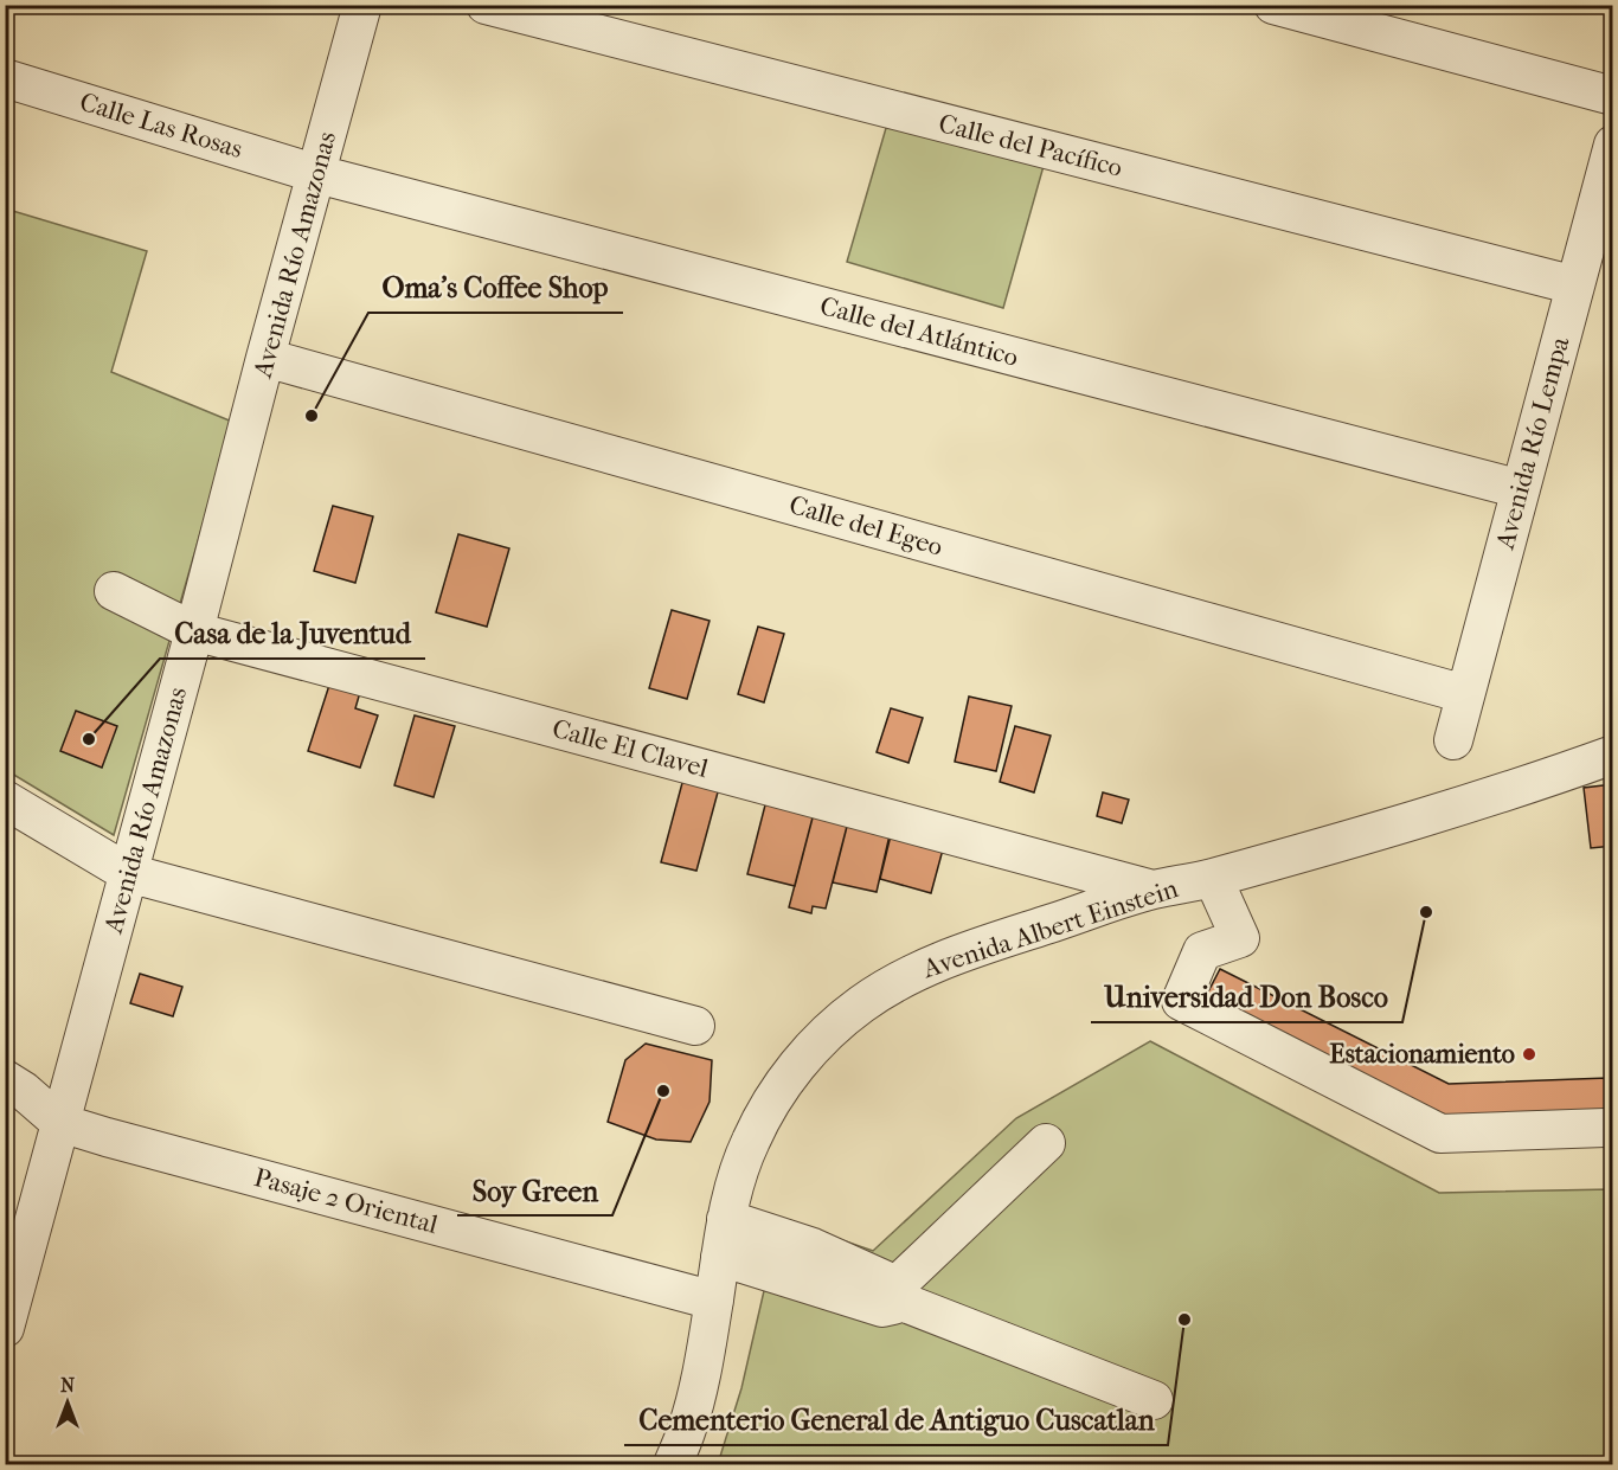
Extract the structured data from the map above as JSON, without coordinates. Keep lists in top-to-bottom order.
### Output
{
  "streets": {
    "street": [
      "Calle Las Rosas",
      "Calle del Pacífico",
      "Avenida Río Amazonas",
      "Calle del Atlántico",
      "Avenida Río Lempa",
      "Calle del Egeo",
      "Calle El Clavel",
      "Avenida Albert Einstein",
      "Pasaje 2 Oriental"
    ]
  },
  "crossings": [
    ["Calle Las Rosas", "Avenida Río Amazonas"],
    ["Calle Las Rosas", "Calle del Atlántico"],
    ["Calle del Pacífico", "Avenida Río Lempa"],
    ["Avenida Río Amazonas", "Calle del Atlántico"],
    ["Avenida Río Amazonas", "Calle del Egeo"],
    ["Avenida Río Amazonas", "Calle El Clavel"],
    ["Avenida Río Amazonas", "Pasaje 2 Oriental"],
    ["Calle del Atlántico", "Avenida Río Lempa"],
    ["Avenida Río Lempa", "Calle del Egeo"],
    ["Calle El Clavel", "Avenida Albert Einstein"],
    ["Avenida Albert Einstein", "Pasaje 2 Oriental"]
  ],
  "places": [
    "Oma’s Coffee Shop",
    "Casa de la Juventud",
    "Universidad Don Bosco",
    "Estacionamiento",
    "Soy Green",
    "Cementerio General de Antiguo Cuscatlan"
  ],
  "north": "top"
}
